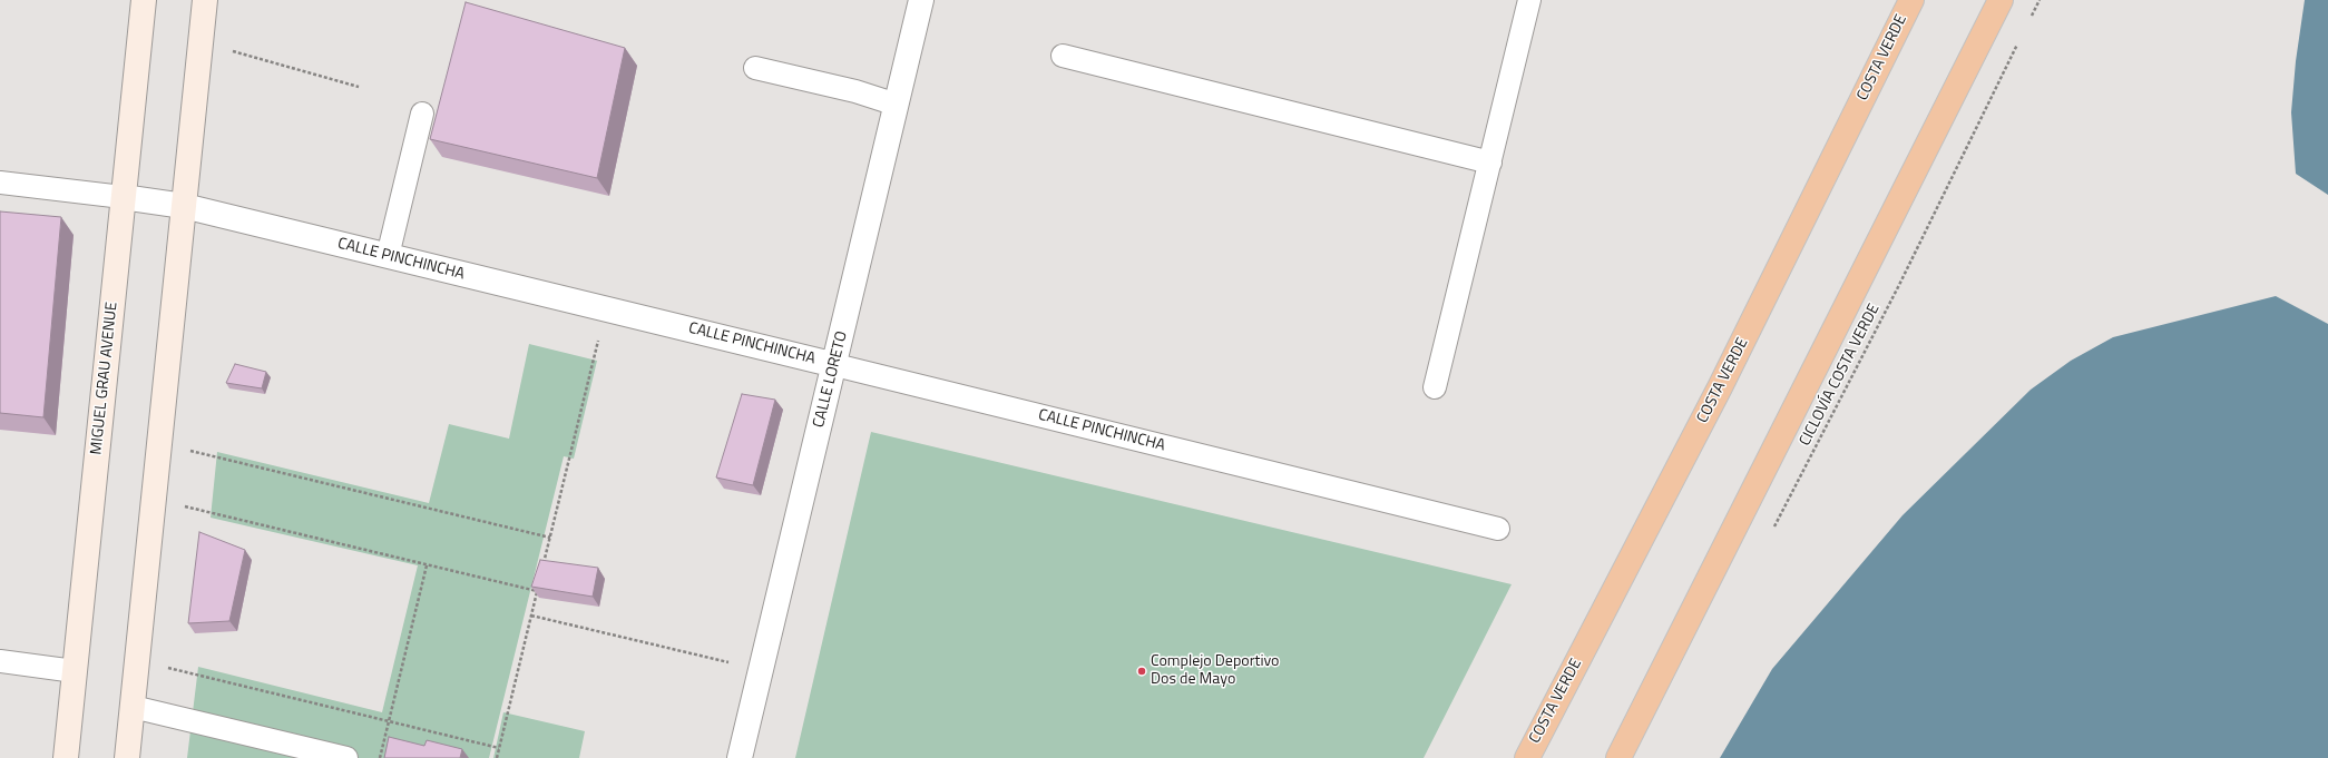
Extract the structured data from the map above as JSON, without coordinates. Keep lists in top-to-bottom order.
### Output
{
  "streets": {
    "highway": ["COSTA VERDE"],
    "main road": ["MIGUEL GRAU AVENUE"],
    "street": ["CALLE PINCHINCHA", "CALLE LORETO"],
    "path": ["CICLOVÍA COSTA VERDE"]
  },
  "crossings": [
    ["CALLE PINCHINCHA", "MIGUEL GRAU AVENUE"],
    ["CALLE PINCHINCHA", "CALLE LORETO"]
  ],
  "places": ["Complejo Deportivo Dos de Mayo"]
}
